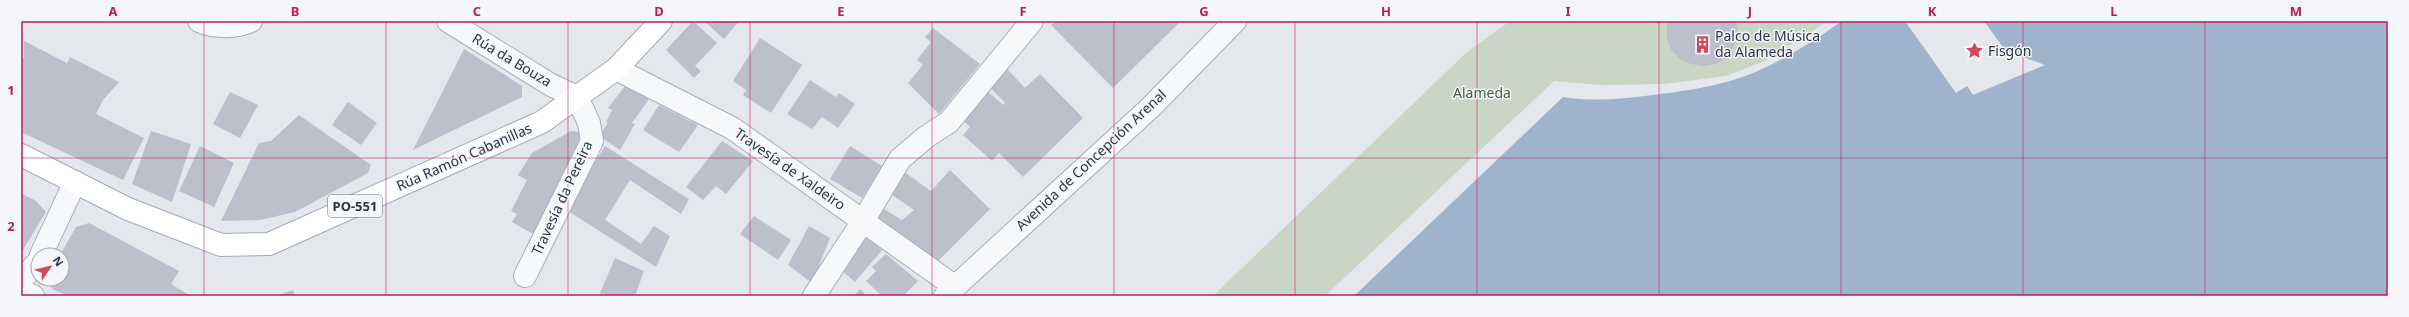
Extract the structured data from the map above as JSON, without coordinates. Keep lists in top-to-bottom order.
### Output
{
  "streets": {
    "main road": ["Rúa Ramón Cabanillas", "PO-551"],
    "street": [
      "Rúa da Bouza",
      "Avenida de Concepción Arenal",
      "Travesía de Xaldeiro",
      "Travesía da Pereira"
    ]
  },
  "crossings": [
    ["Rúa da Bouza", "Rúa Ramón Cabanillas"],
    ["Rúa da Bouza", "Travesía da Pereira"],
    ["Rúa Ramón Cabanillas", "Travesía de Xaldeiro"],
    ["Rúa Ramón Cabanillas", "Travesía da Pereira"],
    ["Avenida de Concepción Arenal", "Travesía de Xaldeiro"]
  ],
  "parks": ["Alameda"],
  "places": {
    "building": ["Palco de Música da Alameda"],
    "place": ["Fisgón"]
  },
  "north": "top right",
  "grid": {
    "columns": [
      "A",
      "B",
      "C",
      "D",
      "E",
      "F",
      "G",
      "H",
      "I",
      "J",
      "K",
      "L",
      "M"
    ],
    "rows": ["1", "2"]
  }
}
